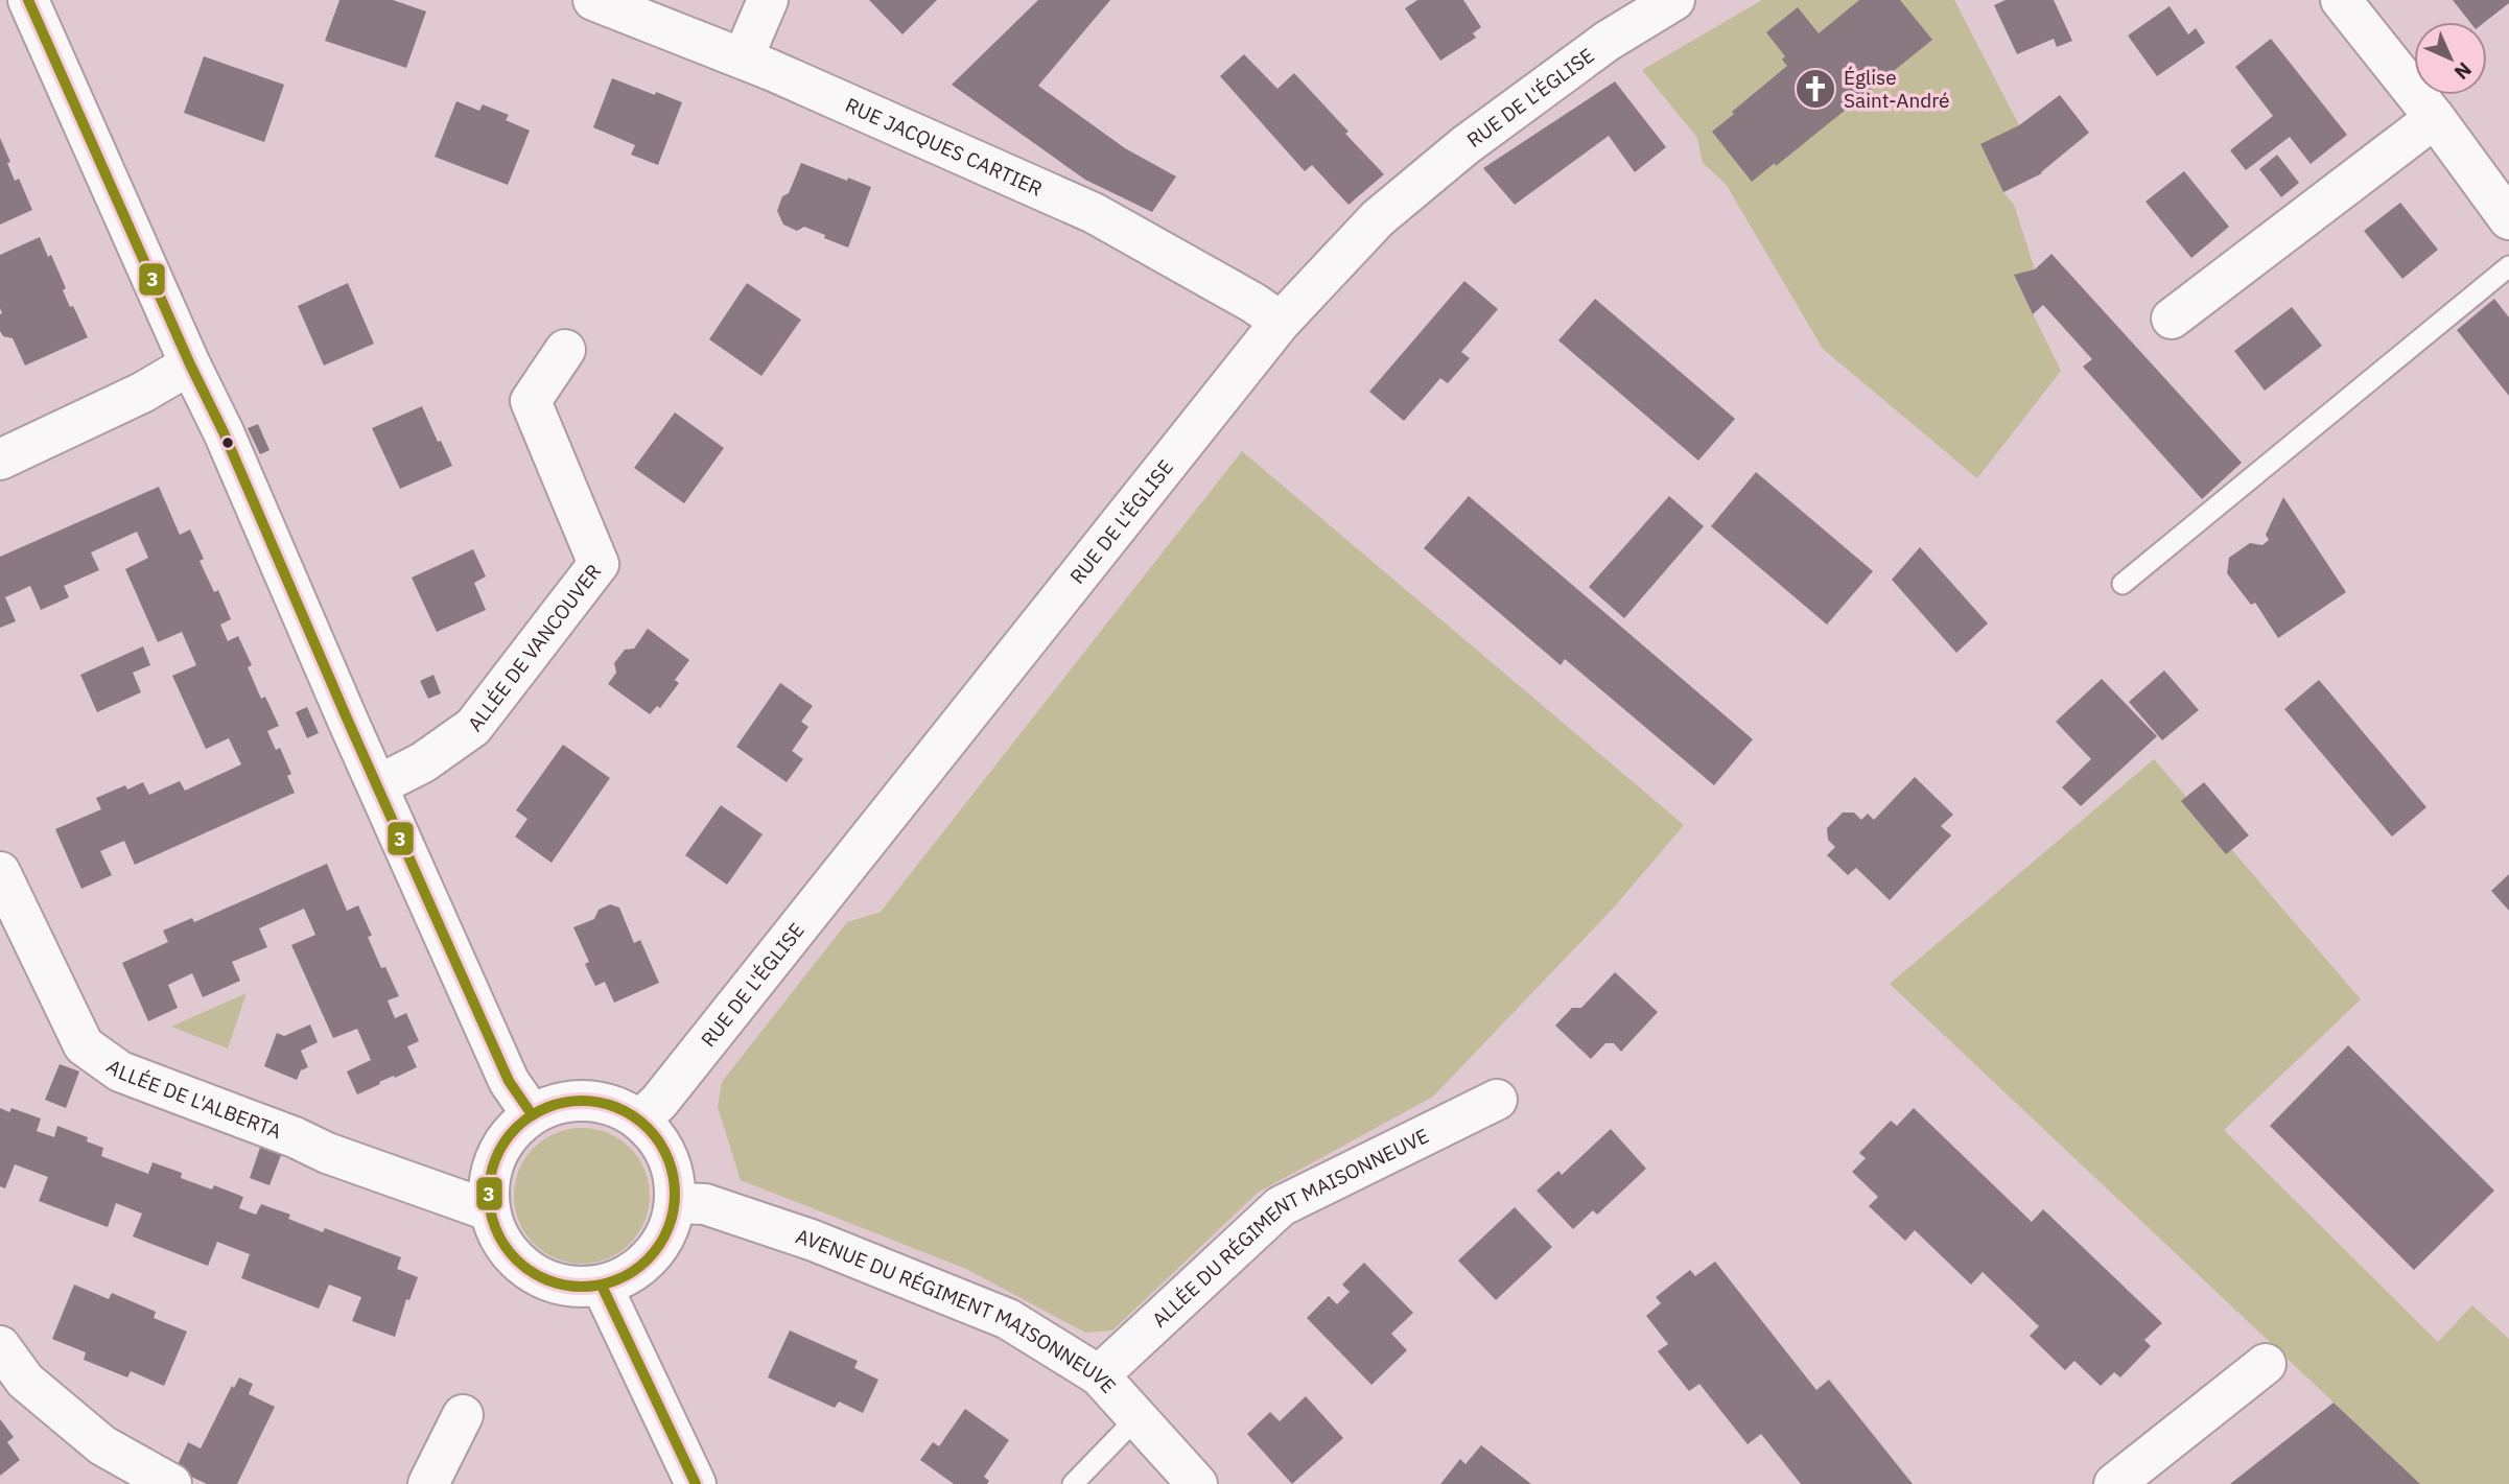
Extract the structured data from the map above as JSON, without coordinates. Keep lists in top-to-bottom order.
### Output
{
  "streets": {
    "street": [
      "RUE DE L'ÉGLISE",
      "RUE JACQUES CARTIER",
      "ALLÉE DE VANCOUVER",
      "ALLÉE DE L'ALBERTA",
      "ALLÉE DU RÉGIMENT MAISONNEUVE",
      "AVENUE DU RÉGIMENT MAISONNEUVE"
    ]
  },
  "crossings": [
    ["RUE DE L'ÉGLISE", "RUE JACQUES CARTIER"],
    ["RUE DE L'ÉGLISE", "ALLÉE DE L'ALBERTA"],
    ["RUE DE L'ÉGLISE", "AVENUE DU RÉGIMENT MAISONNEUVE"],
    ["ALLÉE DE L'ALBERTA", "AVENUE DU RÉGIMENT MAISONNEUVE"],
    ["ALLÉE DU RÉGIMENT MAISONNEUVE", "AVENUE DU RÉGIMENT MAISONNEUVE"]
  ],
  "places": {
    "church": ["Église Saint-André"]
  },
  "lines": ["transit line 3"],
  "north": "bottom right"
}
